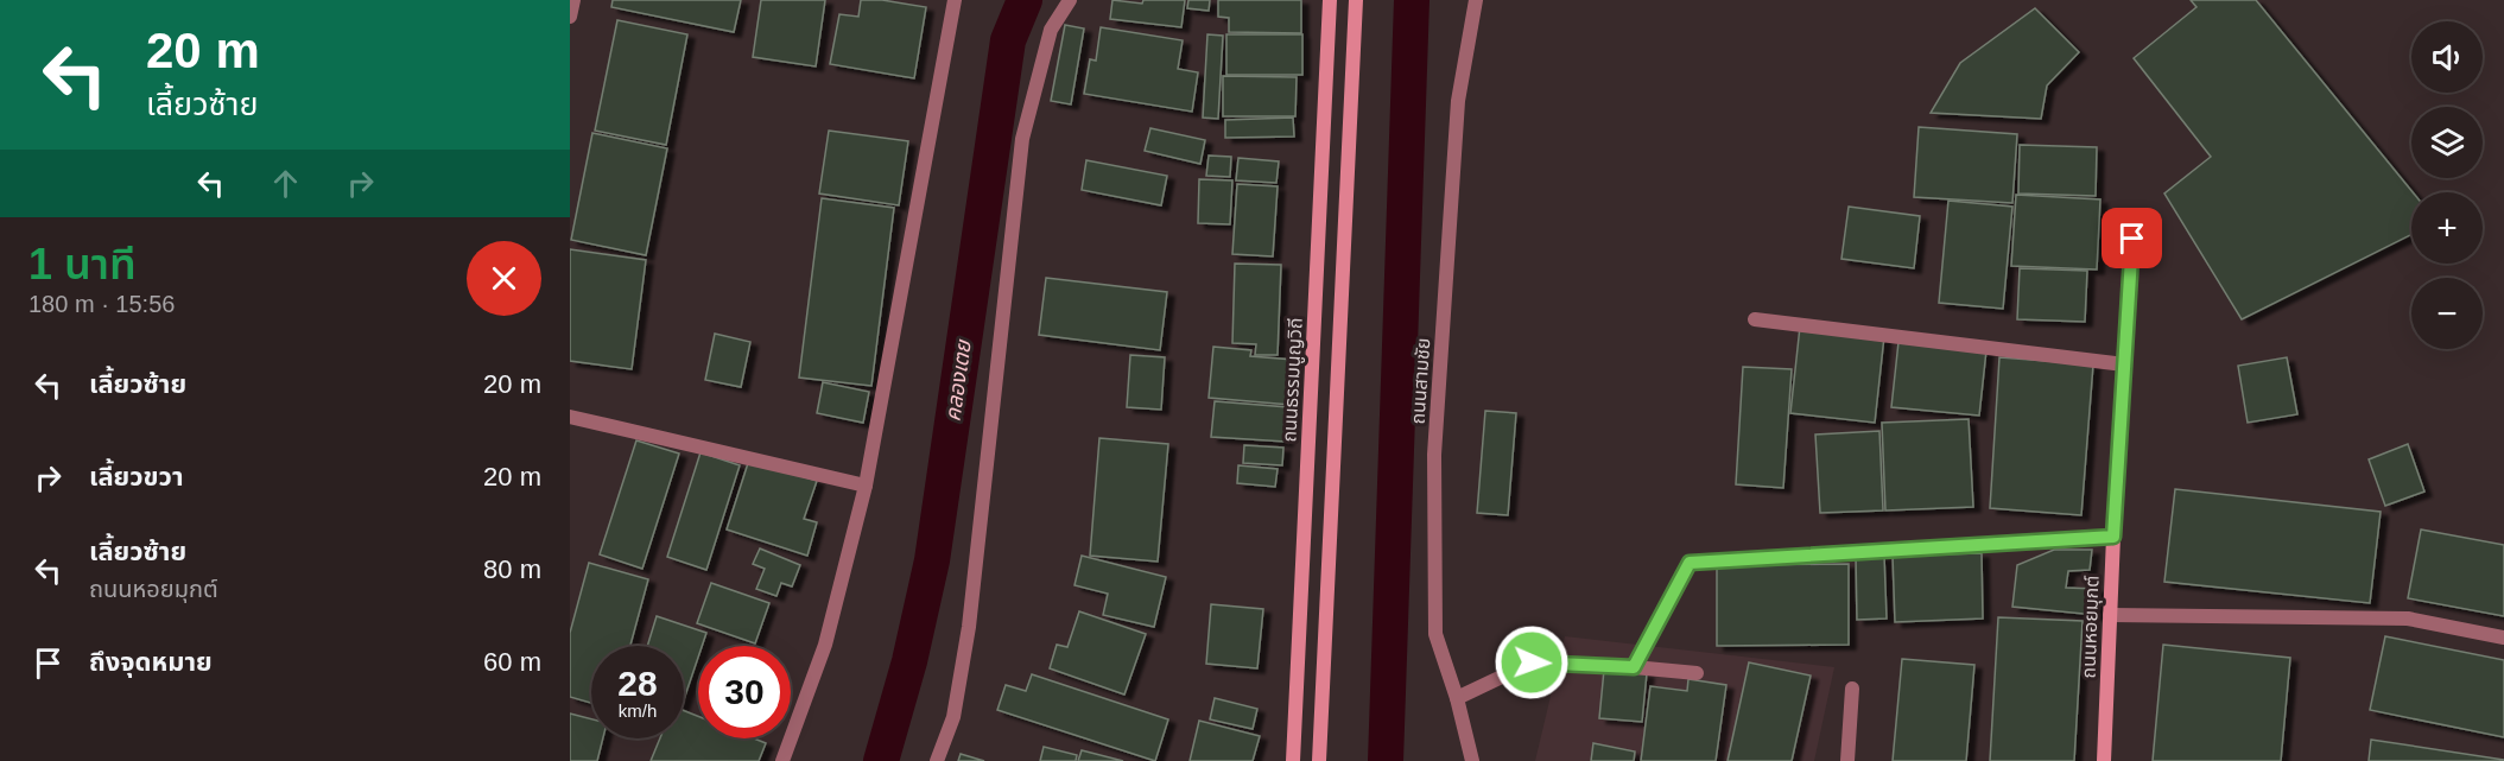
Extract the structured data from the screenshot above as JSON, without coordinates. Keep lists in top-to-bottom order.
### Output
{
  "streets": {
    "street": ["ถนนธรรมนูญวิถี", "ถนนสามชัย", "ถนนหอยมุกต์"]
  },
  "water": ["คลองเตย"],
  "page": {
    "turn": ["20 m", "เลี้ยวซ้าย"],
    "map_buttons": ["+", "−"],
    "heading": ["1 นาที", "180 m · 15:56"],
    "list": [
      {
        "name": "เลี้ยวซ้าย",
        "value": "20 m"
      },
      {
        "name": "เลี้ยวขวา",
        "value": "20 m"
      },
      {
        "name": "เลี้ยวซ้าย",
        "note": "ถนนหอยมุกต์",
        "value": "80 m"
      },
      {
        "name": "ถึงจุดหมาย",
        "value": "60 m"
      }
    ],
    "speed": "28 km/h",
    "limit": "30"
  }
}
